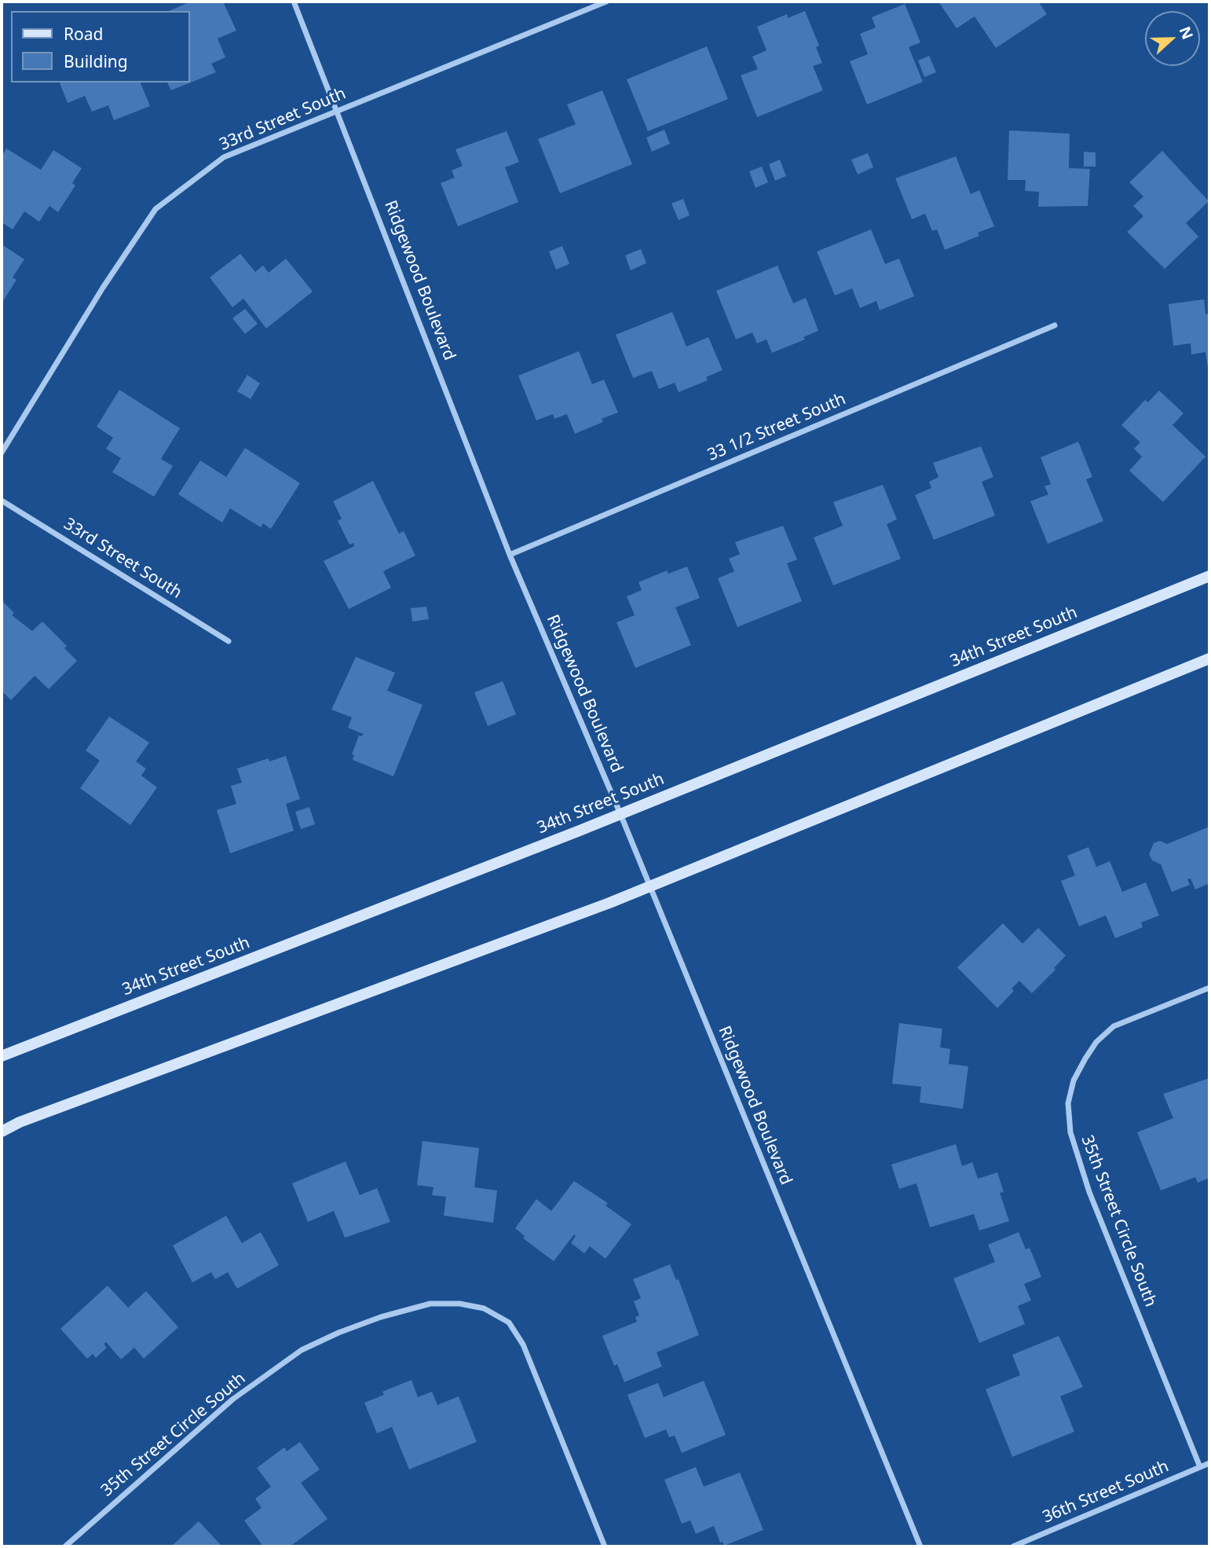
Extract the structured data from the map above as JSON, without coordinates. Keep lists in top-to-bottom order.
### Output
{
  "streets": {
    "main road": ["34th Street South"],
    "street": [
      "33rd Street South",
      "Ridgewood Boulevard",
      "33 1/2 Street South",
      "35th Street Circle South",
      "36th Street South"
    ]
  },
  "crossings": [
    ["33rd Street South", "Ridgewood Boulevard"],
    ["Ridgewood Boulevard", "33 1/2 Street South"],
    ["Ridgewood Boulevard", "34th Street South"],
    ["35th Street Circle South", "36th Street South"]
  ],
  "legend": ["Road", "Building"],
  "north": "right"
}
